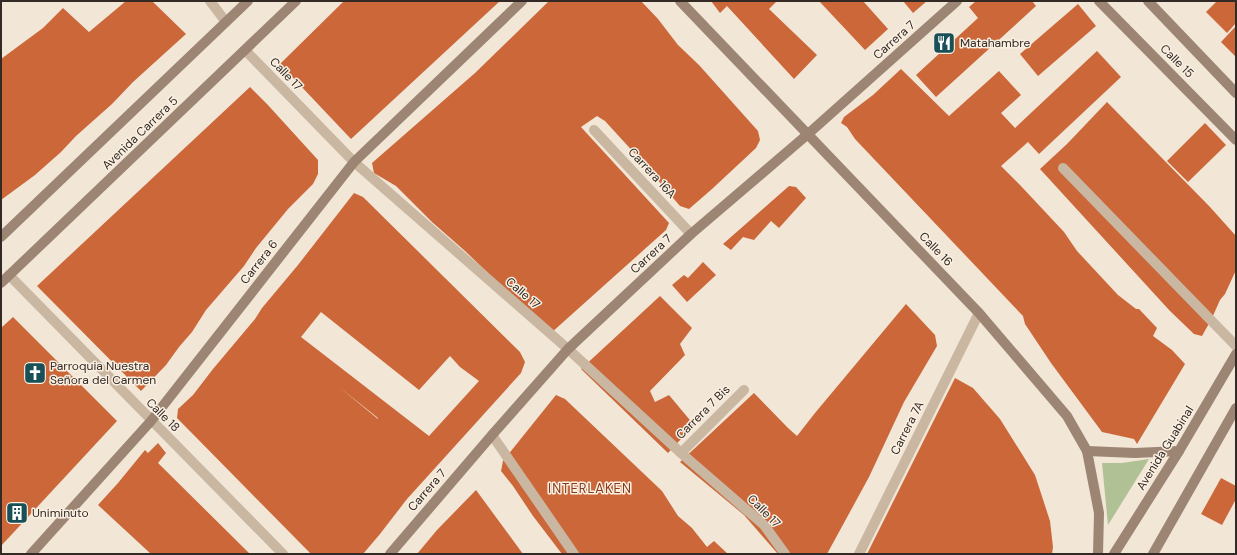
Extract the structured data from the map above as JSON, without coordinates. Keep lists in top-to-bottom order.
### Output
{
  "streets": {
    "main road": [
      "Carrera 7",
      "Calle 15",
      "Avenida Carrera 5",
      "Calle 16",
      "Carrera 6",
      "Avenida Guabinal"
    ],
    "street": [
      "Calle 17",
      "Carrera 16A",
      "Carrera 7 Bis",
      "Calle 18",
      "Carrera 7A"
    ]
  },
  "crossings": [
    ["Carrera 7", "Calle 17"],
    ["Carrera 7", "Carrera 16A"],
    ["Carrera 7", "Calle 16"],
    ["Calle 17", "Avenida Carrera 5"],
    ["Calle 17", "Carrera 6"],
    ["Calle 17", "Carrera 7 Bis"],
    ["Avenida Carrera 5", "Calle 18"],
    ["Calle 16", "Carrera 7A"],
    ["Carrera 6", "Calle 18"]
  ],
  "districts": ["INTERLAKEN"],
  "places": {
    "restaurant": ["Matahambre"],
    "church": ["Parroquia Nuestra Señora del Carmen"],
    "building": ["Uniminuto"]
  }
}
